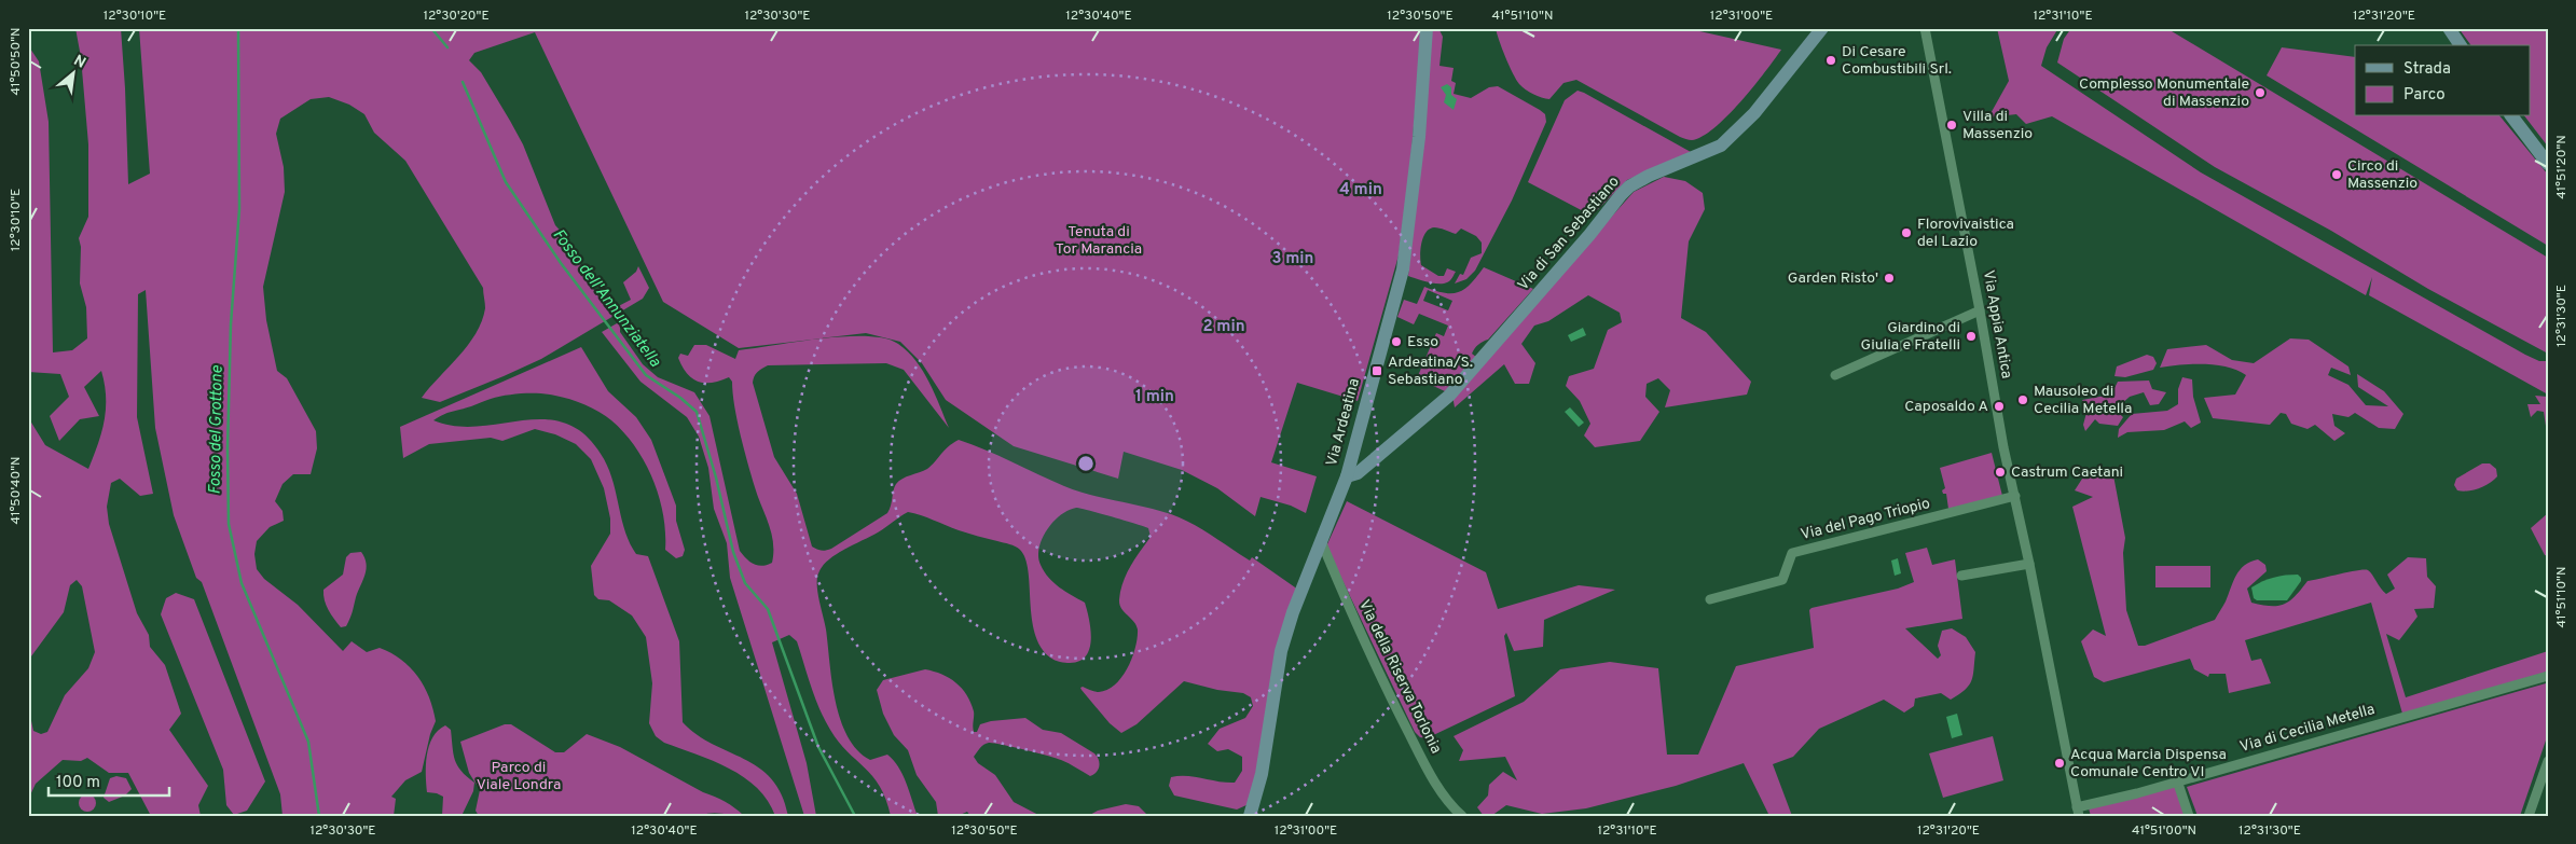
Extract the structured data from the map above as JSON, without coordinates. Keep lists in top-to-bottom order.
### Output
{
  "streets": {
    "main road": ["Via di San Sebastiano", "Via Ardeatina"],
    "street": [
      "Via Appia Antica",
      "Via del Pago Triopio",
      "Via della Riserva Torlonia",
      "Via di Cecilia Metella"
    ]
  },
  "crossings": [
    ["Via di San Sebastiano", "Via Ardeatina"],
    ["Via Appia Antica", "Via del Pago Triopio"],
    ["Via Appia Antica", "Via di Cecilia Metella"],
    ["Via Ardeatina", "Via della Riserva Torlonia"]
  ],
  "water": ["Fosso dell'Annunziatella", "Fosso del Grottone"],
  "parks": ["Tenuta di Tor Marancia", "Parco di Viale Londra"],
  "places": {
    "other": [
      "Di Cesare Combustibili Srl.",
      "Complesso Monumentale di Massenzio",
      "Villa di Massenzio",
      "Circo di Massenzio",
      "Florovivaistica del Lazio",
      "Garden Risto'",
      "Giardino di Giulia e Fratelli",
      "Esso",
      "Mausoleo di Cecilia Metella",
      "Caposaldo A",
      "Castrum Caetani",
      "Acqua Marcia Dispensa Comunale Centro VI"
    ],
    "transit": ["Ardeatina/S. Sebastiano"]
  },
  "legend": ["Strada", "Parco"],
  "scale_bar": "100 m",
  "north": "top right",
  "coordinates": [
    "12°30'10\"E",
    "12°30'20\"E",
    "12°30'30\"E",
    "12°30'40\"E",
    "12°30'50\"E",
    "41°51'10\"N",
    "12°31'00\"E",
    "12°31'10\"E",
    "12°31'20\"E",
    "41°50'50\"N",
    "41°51'20\"N",
    "12°31'30\"E",
    "41°50'40\"N",
    "41°51'00\"N"
  ],
  "rings": [
    "4 min",
    "3 min",
    "2 min",
    "1 min"
  ]
}
